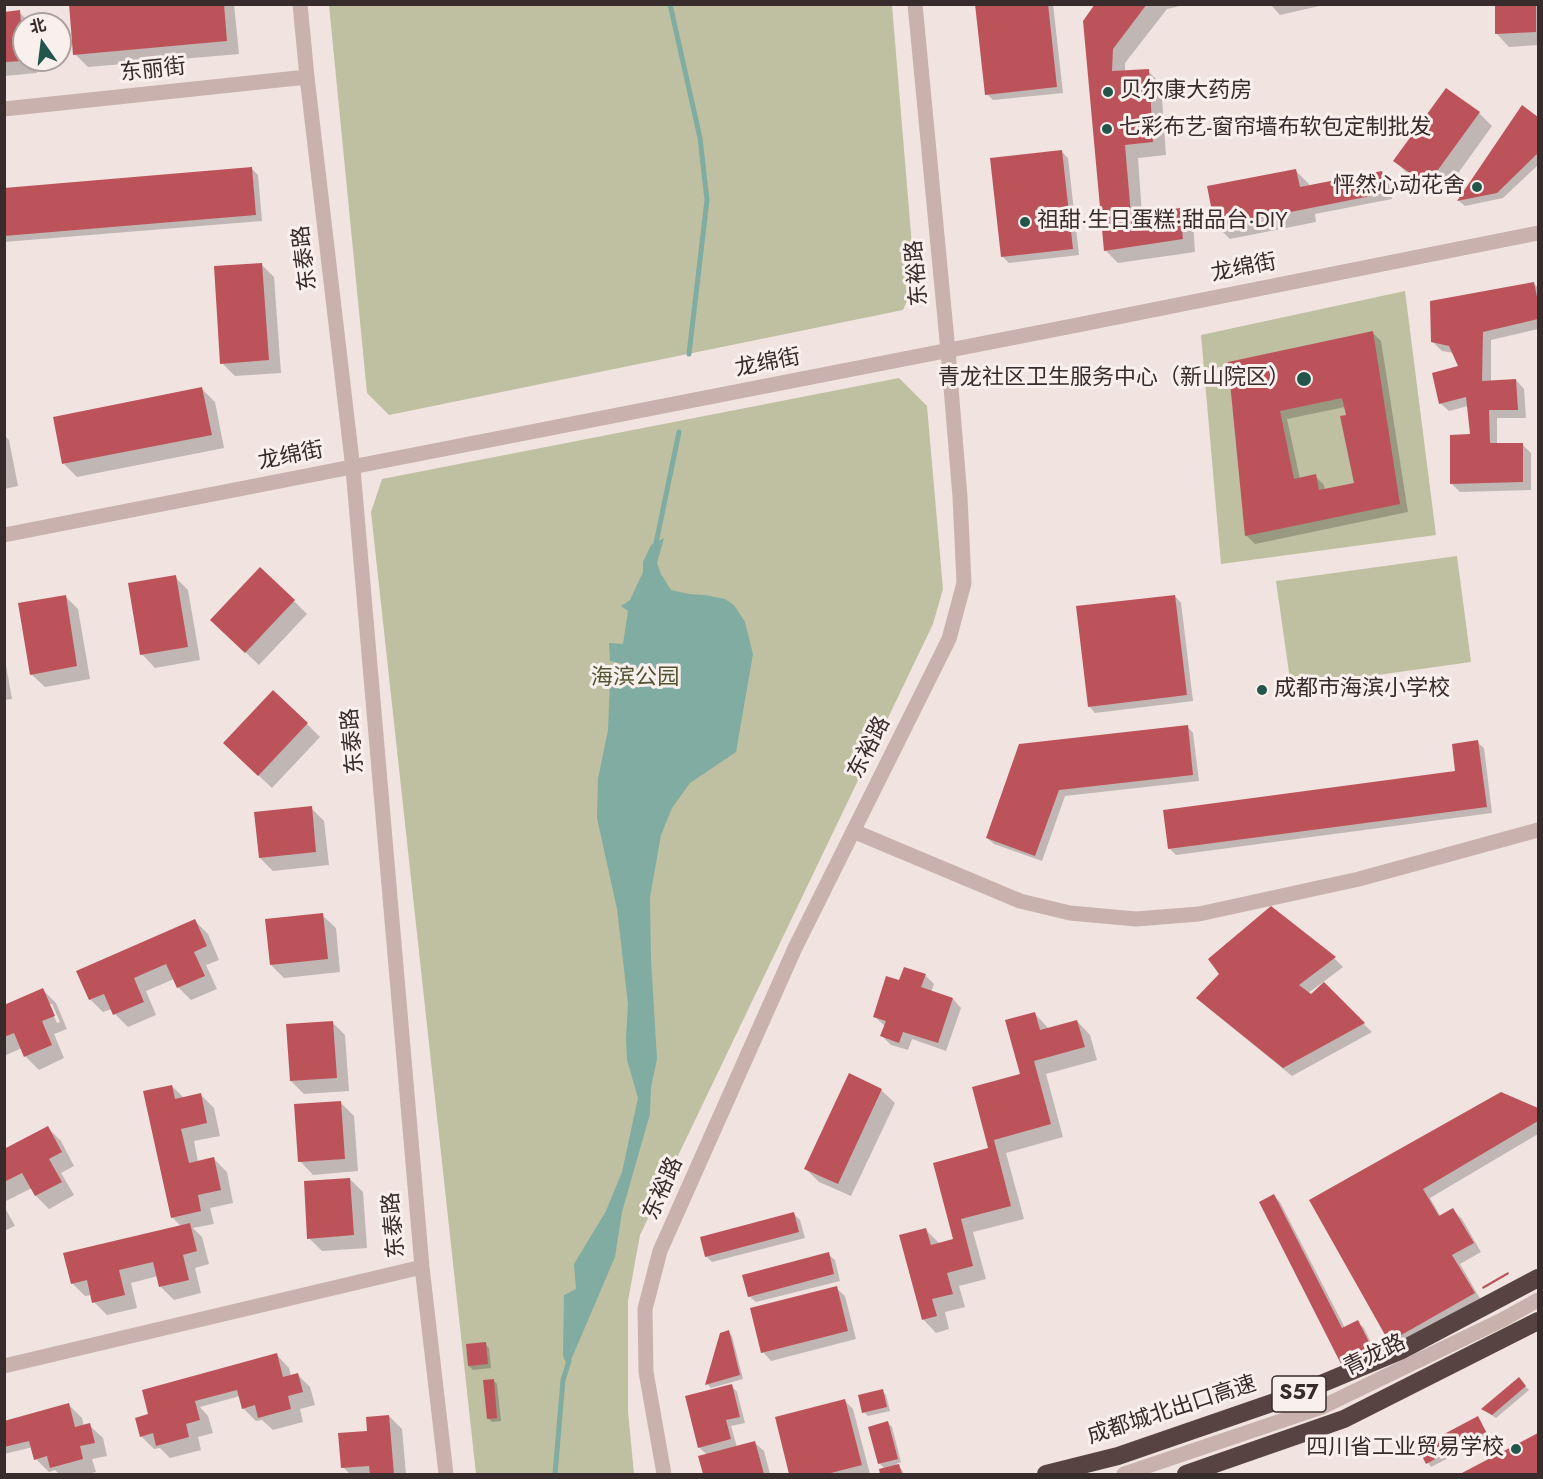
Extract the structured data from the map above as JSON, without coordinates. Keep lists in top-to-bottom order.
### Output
{
  "streets": {
    "highway": ["S57", "成都城北出口高速"],
    "street": [
      "东丽街",
      "东泰路",
      "龙绵街",
      "东裕路",
      "青龙路"
    ]
  },
  "crossings": [
    ["东丽街", "东泰路"],
    ["东泰路", "龙绵街"],
    ["龙绵街", "东裕路"]
  ],
  "parks": ["海滨公园"],
  "places": [
    "贝尔康大药房",
    "七彩布艺-窗帘墙布软包定制批发",
    "怦然心动花舍",
    "祖甜·生日蛋糕·甜品台·DIY",
    "青龙社区卫生服务中心（新山院区）",
    "成都市海滨小学校",
    "四川省工业贸易学校"
  ],
  "north": "top"
}
